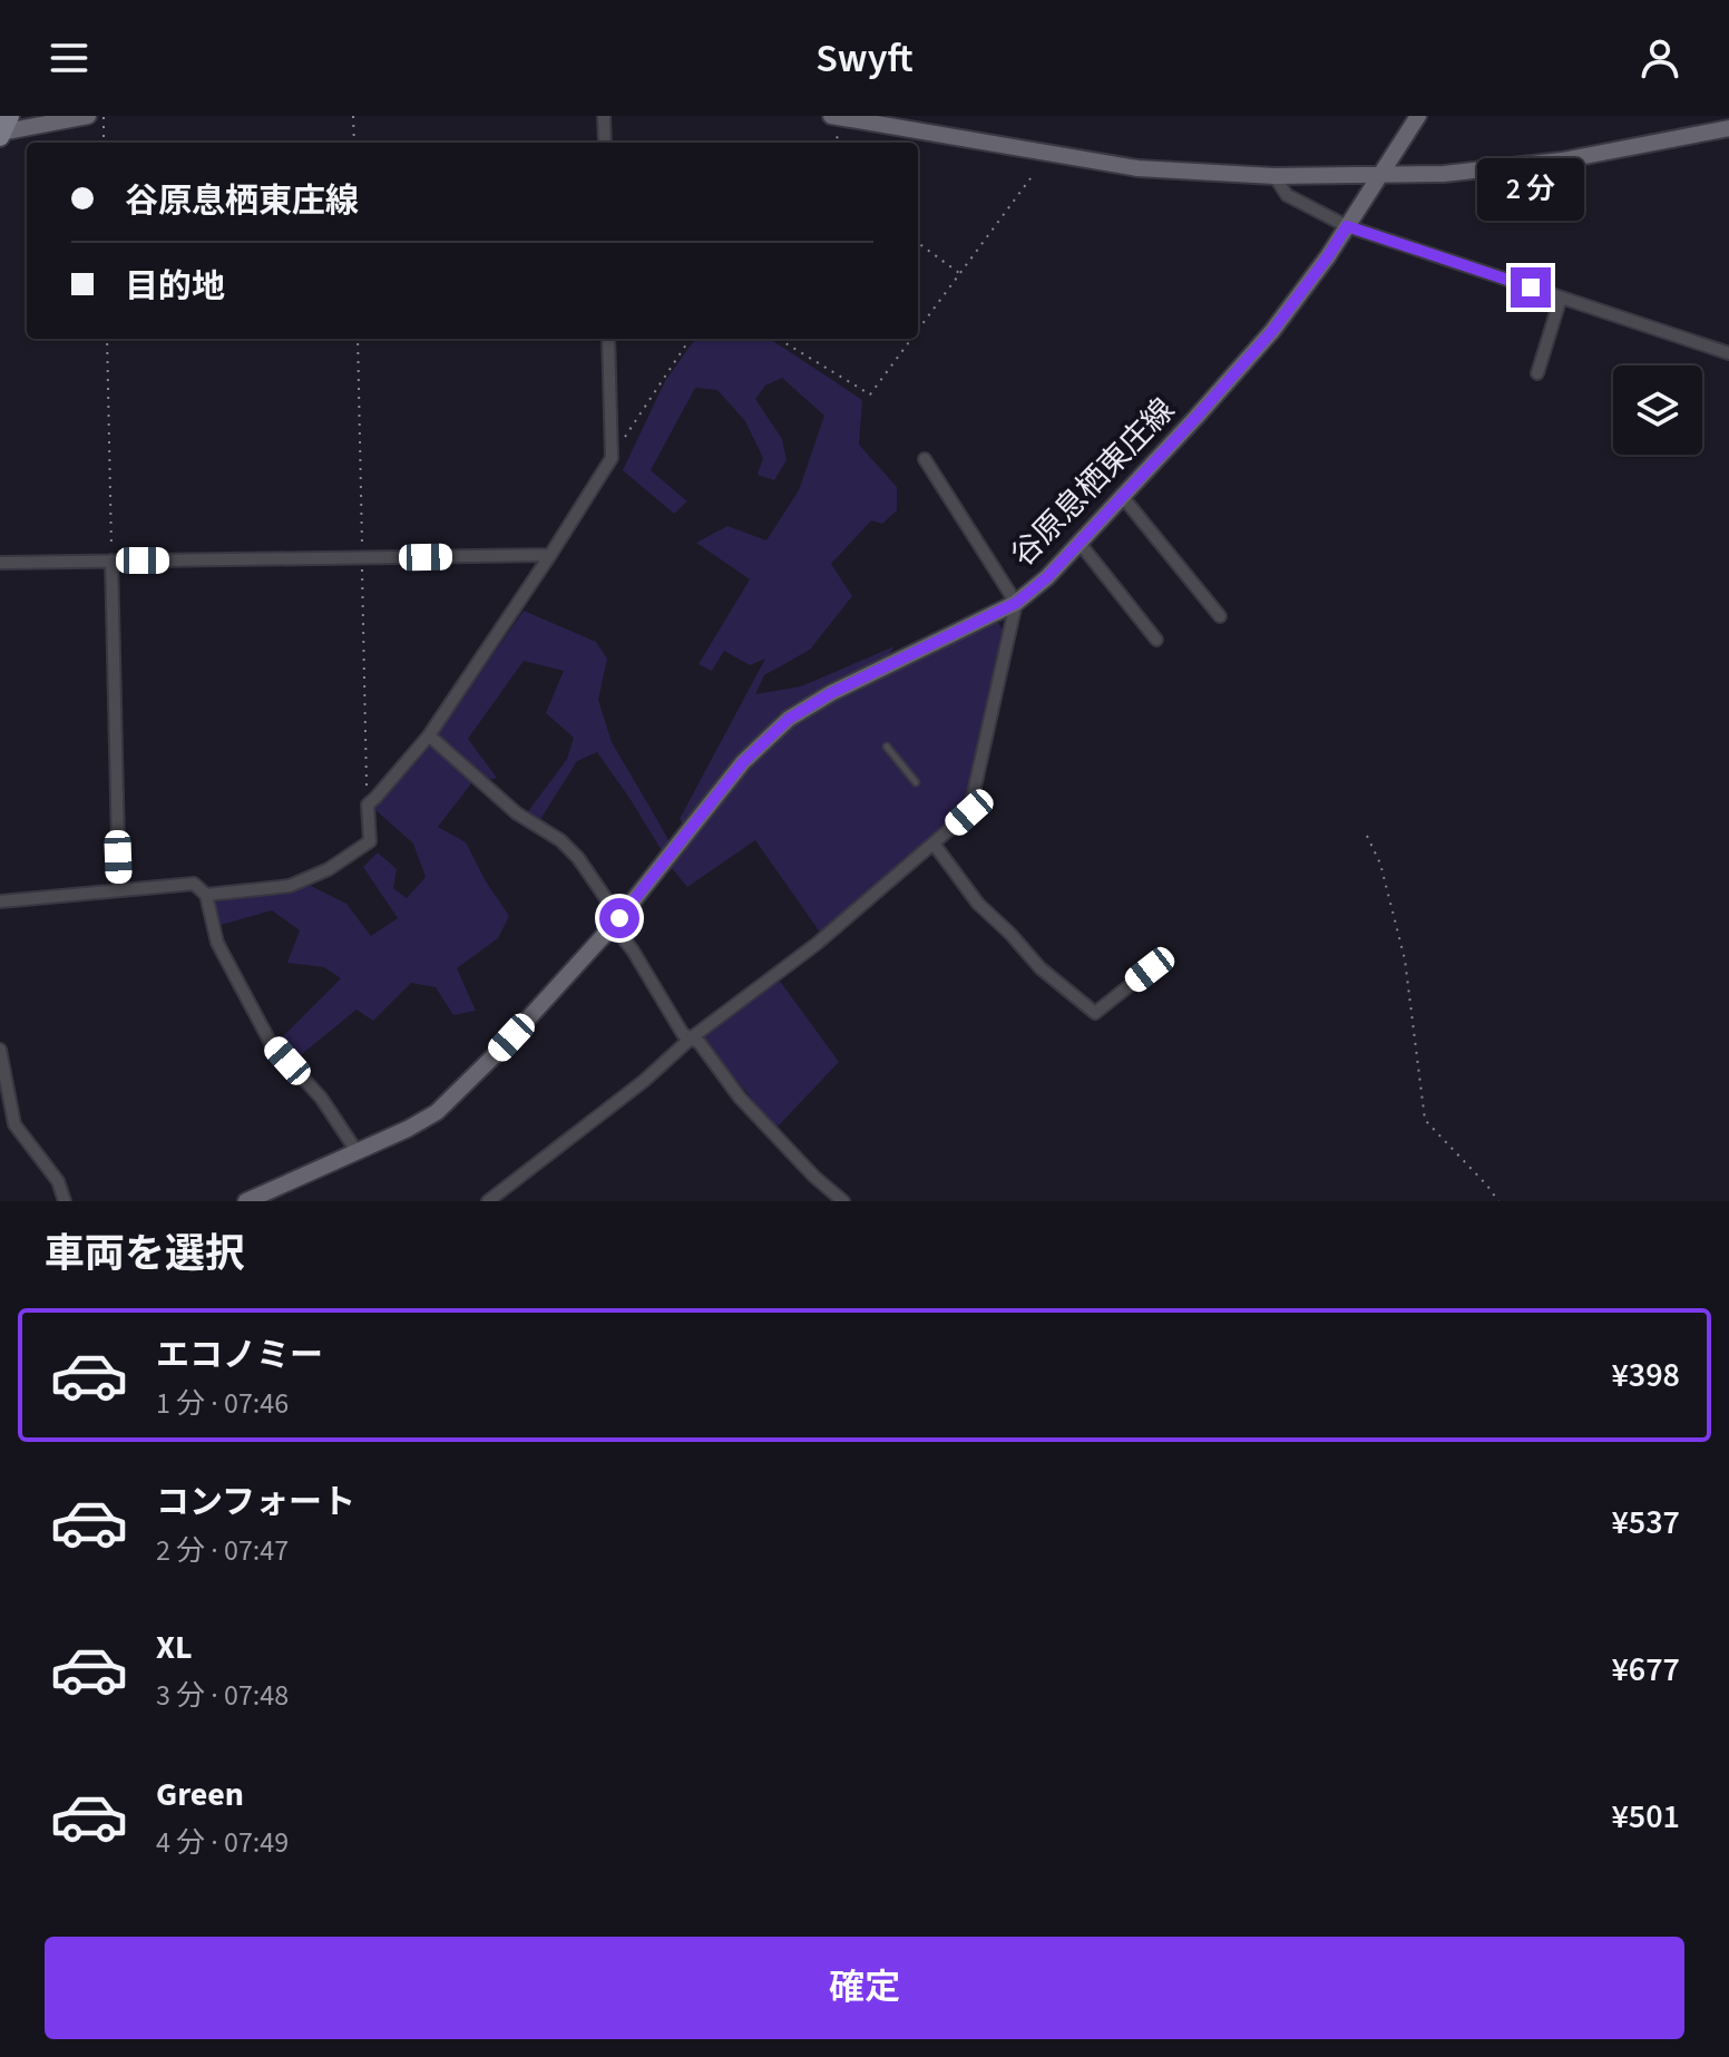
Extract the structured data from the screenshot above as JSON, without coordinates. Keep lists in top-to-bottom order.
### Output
{
  "streets": {
    "main road": ["谷原息栖東庄線"]
  },
  "page": {
    "header": "Swyft",
    "banner": ["谷原息栖東庄線", "目的地"],
    "bubble": "2 分",
    "heading": "車両を選択",
    "list": [
      {
        "name": "エコノミー",
        "note": "1 分 · 07:46",
        "value": "¥398"
      },
      {
        "name": "コンフォート",
        "note": "2 分 · 07:47",
        "value": "¥537"
      },
      {
        "name": "XL",
        "note": "3 分 · 07:48",
        "value": "¥677"
      },
      {
        "name": "Green",
        "note": "4 分 · 07:49",
        "value": "¥501"
      }
    ],
    "buttons": "確定"
  }
}
